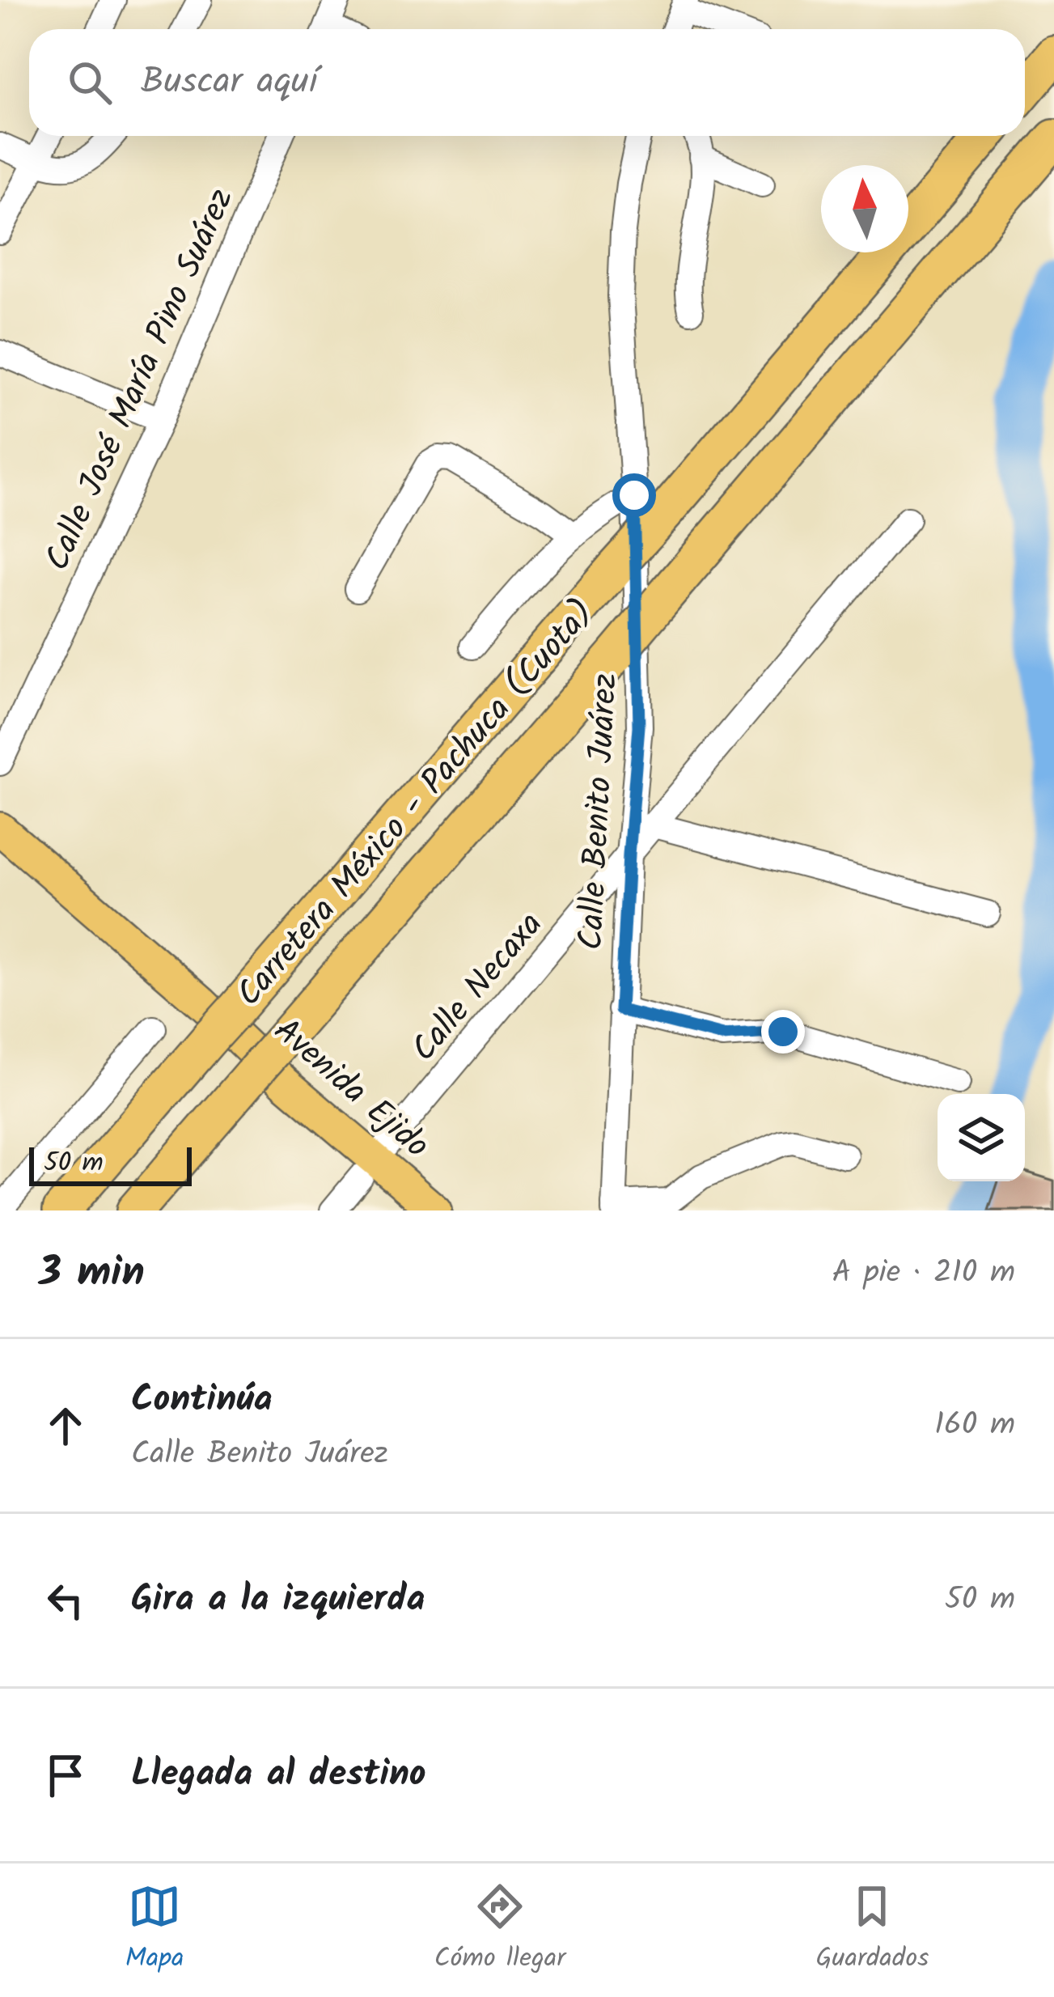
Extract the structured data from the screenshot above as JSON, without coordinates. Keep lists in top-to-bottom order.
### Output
{
  "streets": {
    "highway": ["Carretera México - Pachuca (Cuota)"],
    "main road": ["Avenida Ejido"],
    "street": ["Calle José María Pino Suárez", "Calle Benito Juárez", "Calle Necaxa"]
  },
  "crossings": [
    ["Carretera México - Pachuca (Cuota)", "Calle Benito Juárez"],
    ["Calle Benito Juárez", "Calle Necaxa"],
    ["Calle Necaxa", "Avenida Ejido"]
  ],
  "scale_bar": "50 m",
  "north": "top",
  "page": {
    "search": "Buscar aquí",
    "scale": "50 m",
    "heading": ["3 min", "A pie · 210 m"],
    "list": [
      ["Continúa", "Calle Benito Juárez", "160 m"],
      ["Gira a la izquierda", "50 m"],
      "Llegada al destino"
    ],
    "nav": ["Mapa", "Cómo llegar", "Guardados"]
  }
}
